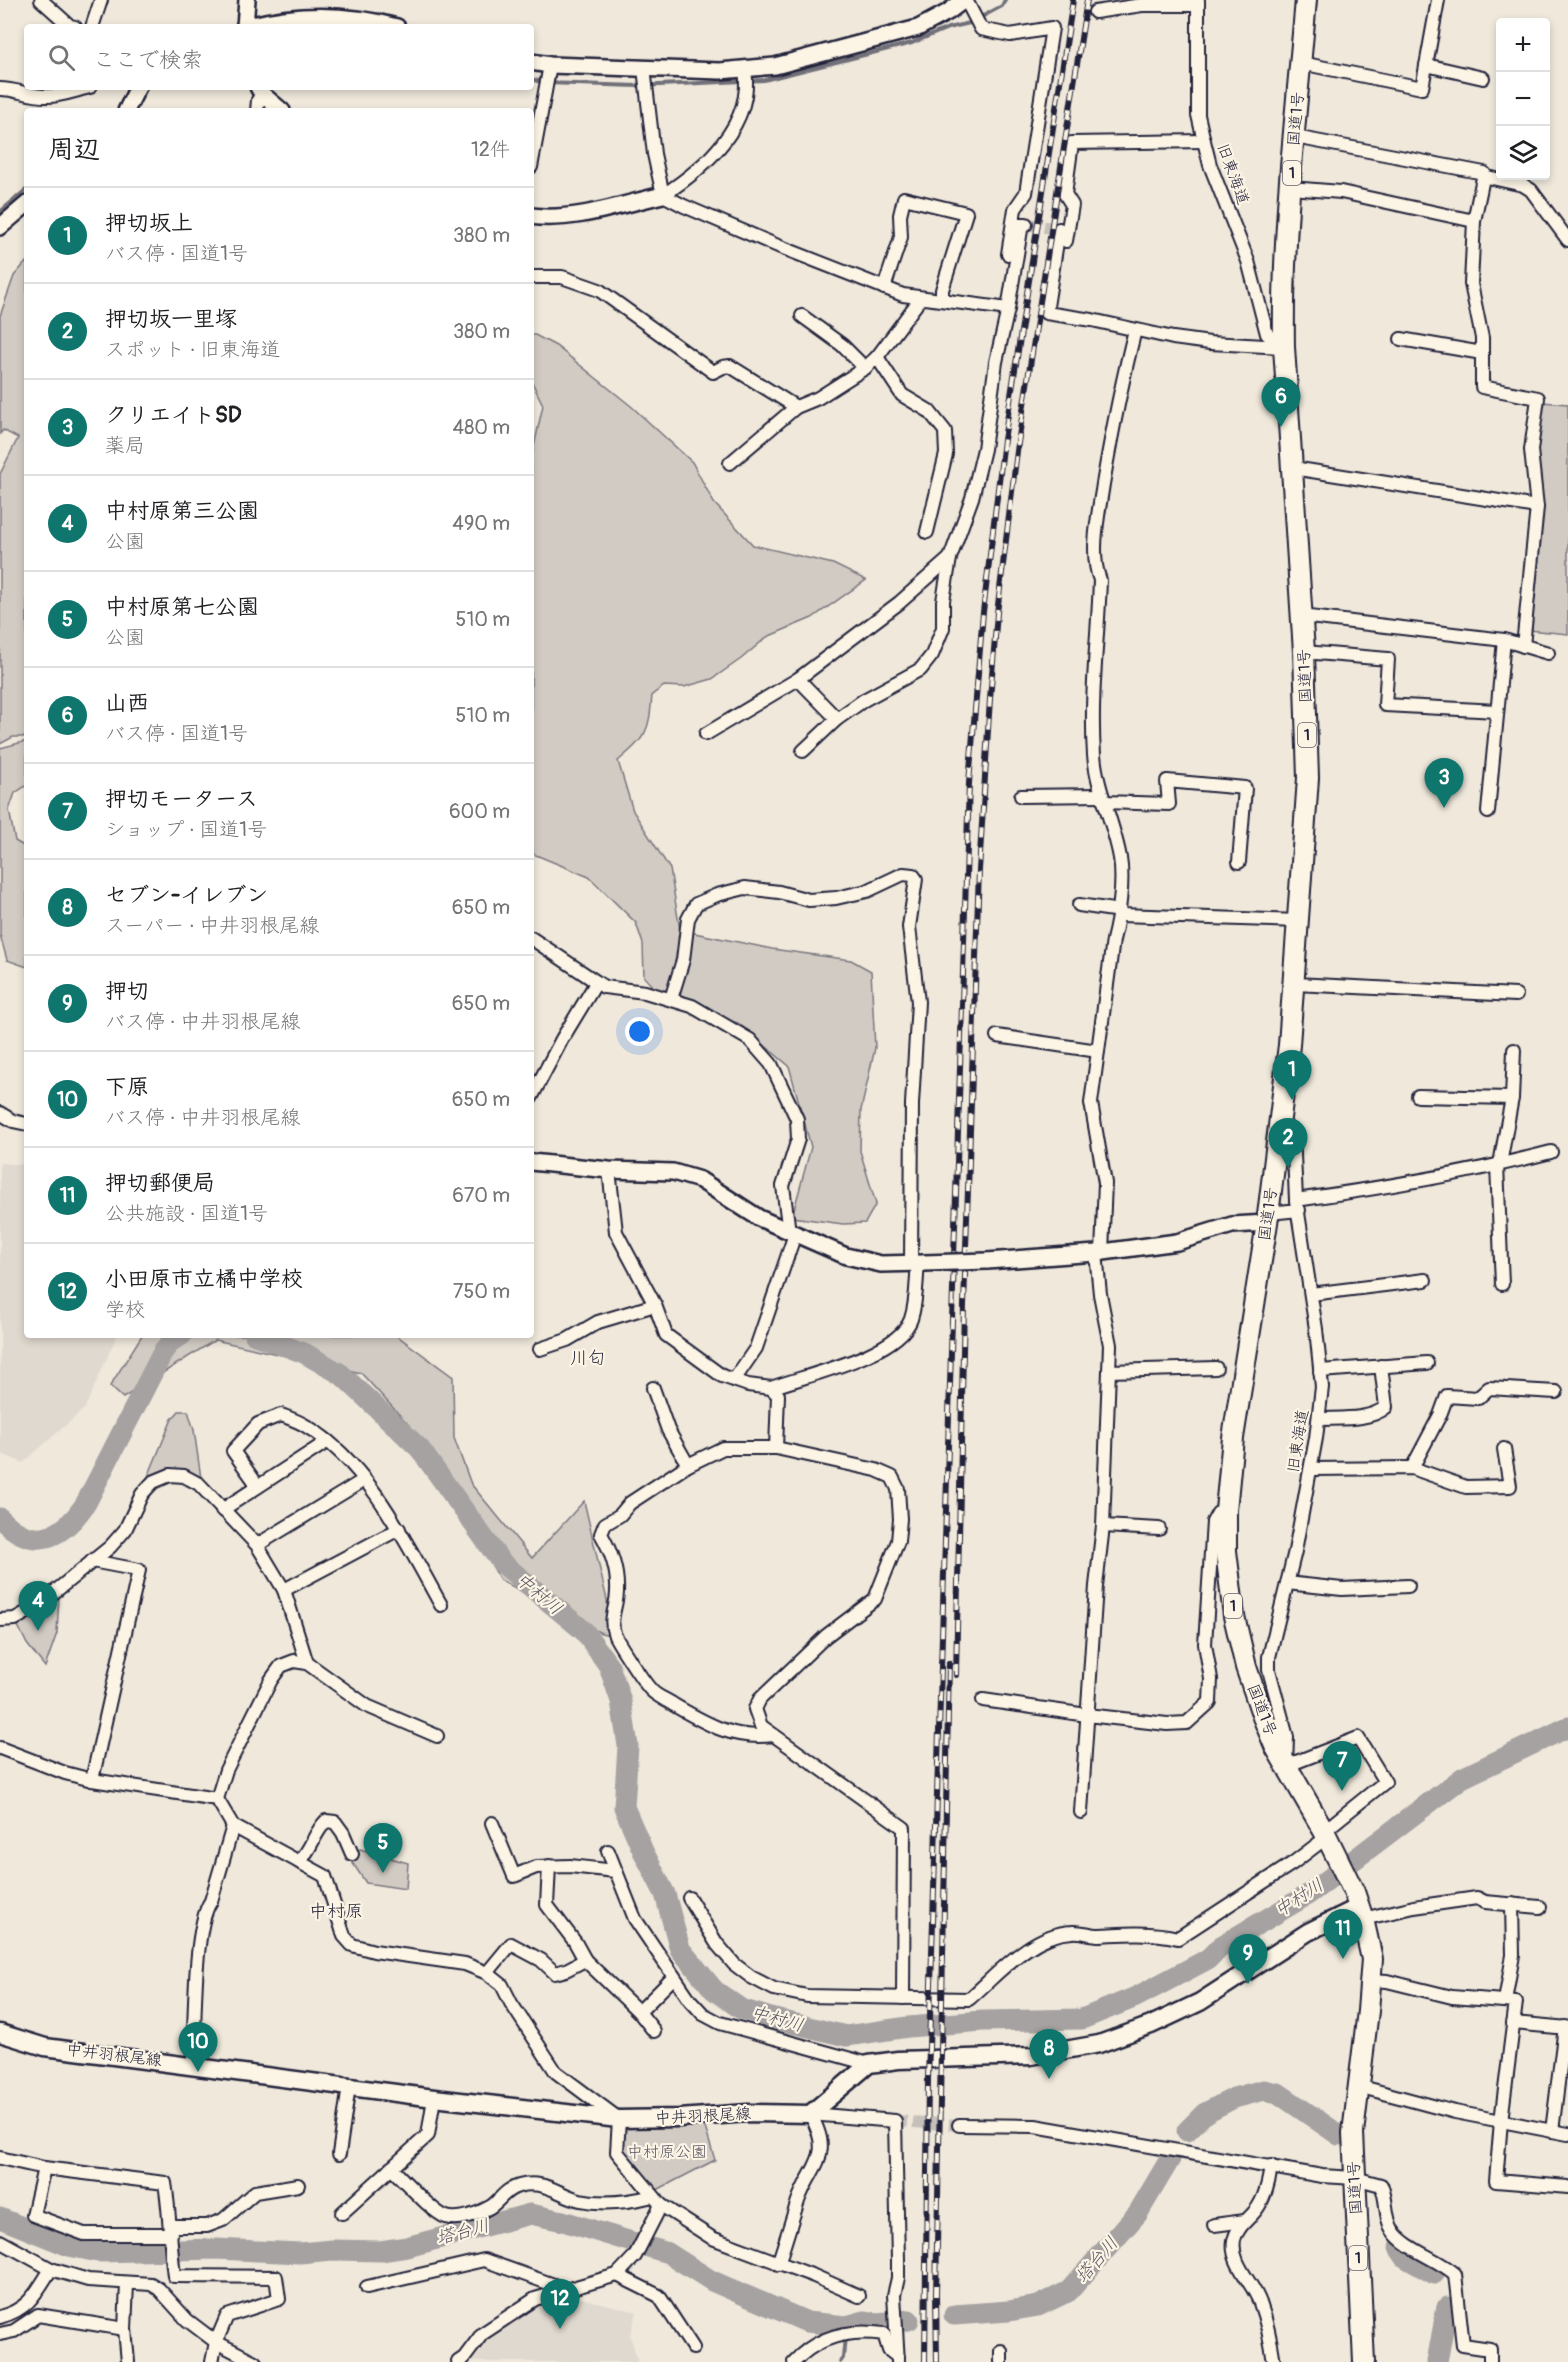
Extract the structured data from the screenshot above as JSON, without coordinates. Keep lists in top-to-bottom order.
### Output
{
  "streets": {
    "highway": ["国道1号", "1"],
    "main road": ["中井羽根尾線"],
    "street": ["旧東海道"]
  },
  "crossings": [
    ["国道1号", "旧東海道"]
  ],
  "districts": ["川匂", "中村原"],
  "water": ["中村川", "塔台川"],
  "parks": ["中村原公園"],
  "page": {
    "map_buttons": ["+", "−"],
    "search": "ここで検索",
    "heading": ["周辺", "12件"],
    "list": [
      {
        "mark": "1",
        "name": "押切坂上",
        "note": "バス停 · 国道1号",
        "value": "380 m"
      },
      {
        "mark": "2",
        "name": "押切坂一里塚",
        "note": "スポット · 旧東海道",
        "value": "380 m"
      },
      {
        "mark": "3",
        "name": "クリエイトSD",
        "note": "薬局",
        "value": "480 m"
      },
      {
        "mark": "4",
        "name": "中村原第三公園",
        "note": "公園",
        "value": "490 m"
      },
      {
        "mark": "5",
        "name": "中村原第七公園",
        "note": "公園",
        "value": "510 m"
      },
      {
        "mark": "6",
        "name": "山西",
        "note": "バス停 · 国道1号",
        "value": "510 m"
      },
      {
        "mark": "7",
        "name": "押切モータース",
        "note": "ショップ · 国道1号",
        "value": "600 m"
      },
      {
        "mark": "8",
        "name": "セブン-イレブン",
        "note": "スーパー · 中井羽根尾線",
        "value": "650 m"
      },
      {
        "mark": "9",
        "name": "押切",
        "note": "バス停 · 中井羽根尾線",
        "value": "650 m"
      },
      {
        "mark": "10",
        "name": "下原",
        "note": "バス停 · 中井羽根尾線",
        "value": "650 m"
      },
      {
        "mark": "11",
        "name": "押切郵便局",
        "note": "公共施設 · 国道1号",
        "value": "670 m"
      },
      {
        "mark": "12",
        "name": "小田原市立橘中学校",
        "note": "学校",
        "value": "750 m"
      }
    ],
    "pins": [
      "6",
      "3",
      "1",
      "2",
      "4",
      "7",
      "5",
      "11",
      "9",
      "10",
      "8",
      "12"
    ]
  }
}
